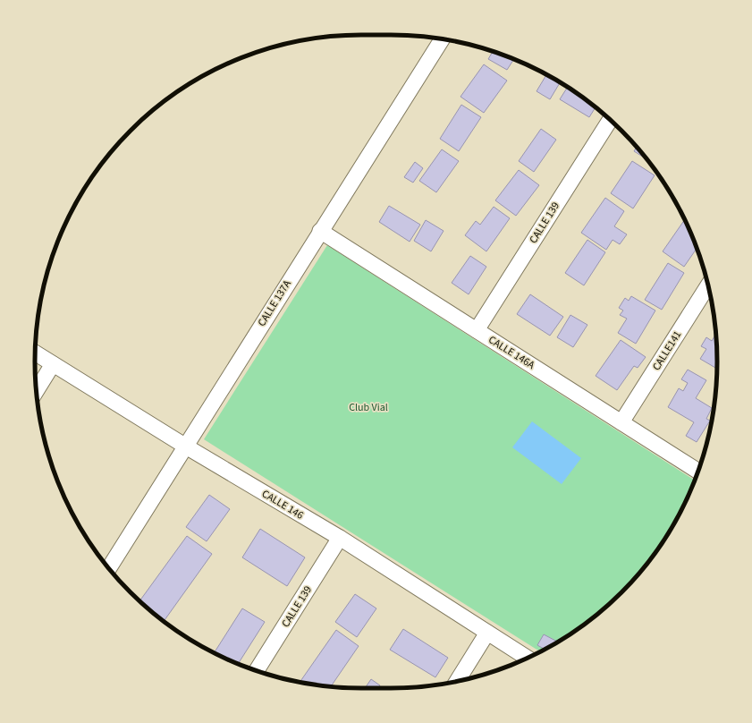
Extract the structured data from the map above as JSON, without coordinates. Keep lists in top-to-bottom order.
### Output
{
  "streets": {
    "street": [
      "CALLE 139",
      "CALLE 137A",
      "CALLE141",
      "CALLE 146A",
      "CALLE 146"
    ]
  },
  "crossings": [
    ["CALLE 139", "CALLE 146A"],
    ["CALLE 139", "CALLE 146"],
    ["CALLE 137A", "CALLE 146A"],
    ["CALLE 137A", "CALLE 146"],
    ["CALLE141", "CALLE 146A"]
  ],
  "parks": ["Club Vial"]
}
